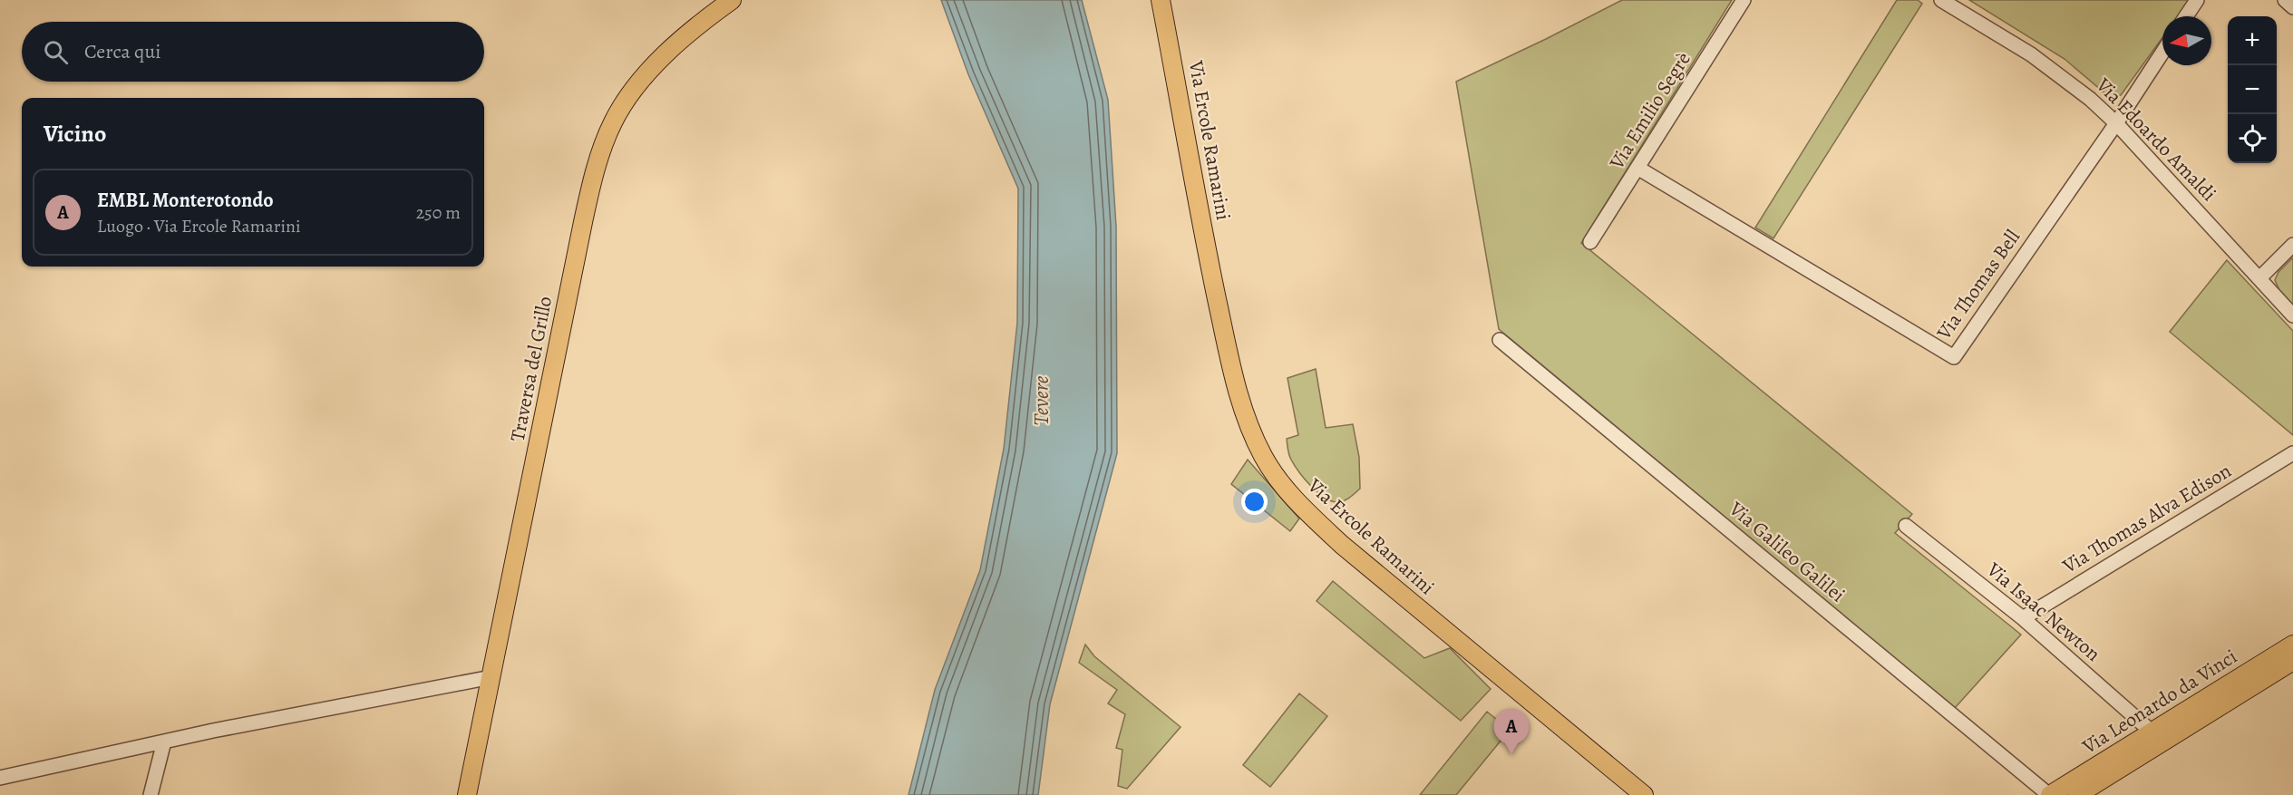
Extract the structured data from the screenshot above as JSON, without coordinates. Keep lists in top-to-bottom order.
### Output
{
  "streets": {
    "main road": ["Via Ercole Ramarini", "Traversa del Grillo", "Via Leonardo da Vinci"],
    "street": [
      "Via Emilio Segrè",
      "Via Edoardo Amaldi",
      "Via Thomas Bell",
      "Via Thomas Alva Edison",
      "Via Galileo Galilei",
      "Via Isaac Newton"
    ]
  },
  "crossings": [
    ["Via Emilio Segrè", "Via Thomas Bell"],
    ["Via Edoardo Amaldi", "Via Thomas Bell"],
    ["Via Thomas Alva Edison", "Via Isaac Newton"],
    ["Via Galileo Galilei", "Via Leonardo da Vinci"],
    ["Via Isaac Newton", "Via Leonardo da Vinci"]
  ],
  "water": ["Tevere"],
  "north": "left",
  "page": {
    "map_buttons": ["+", "−"],
    "search": "Cerca qui",
    "heading": "Vicino",
    "list": [
      {
        "mark": "A",
        "name": "EMBL Monterotondo",
        "note": "Luogo · Via Ercole Ramarini",
        "value": "250 m"
      }
    ],
    "pins": "A"
  }
}
